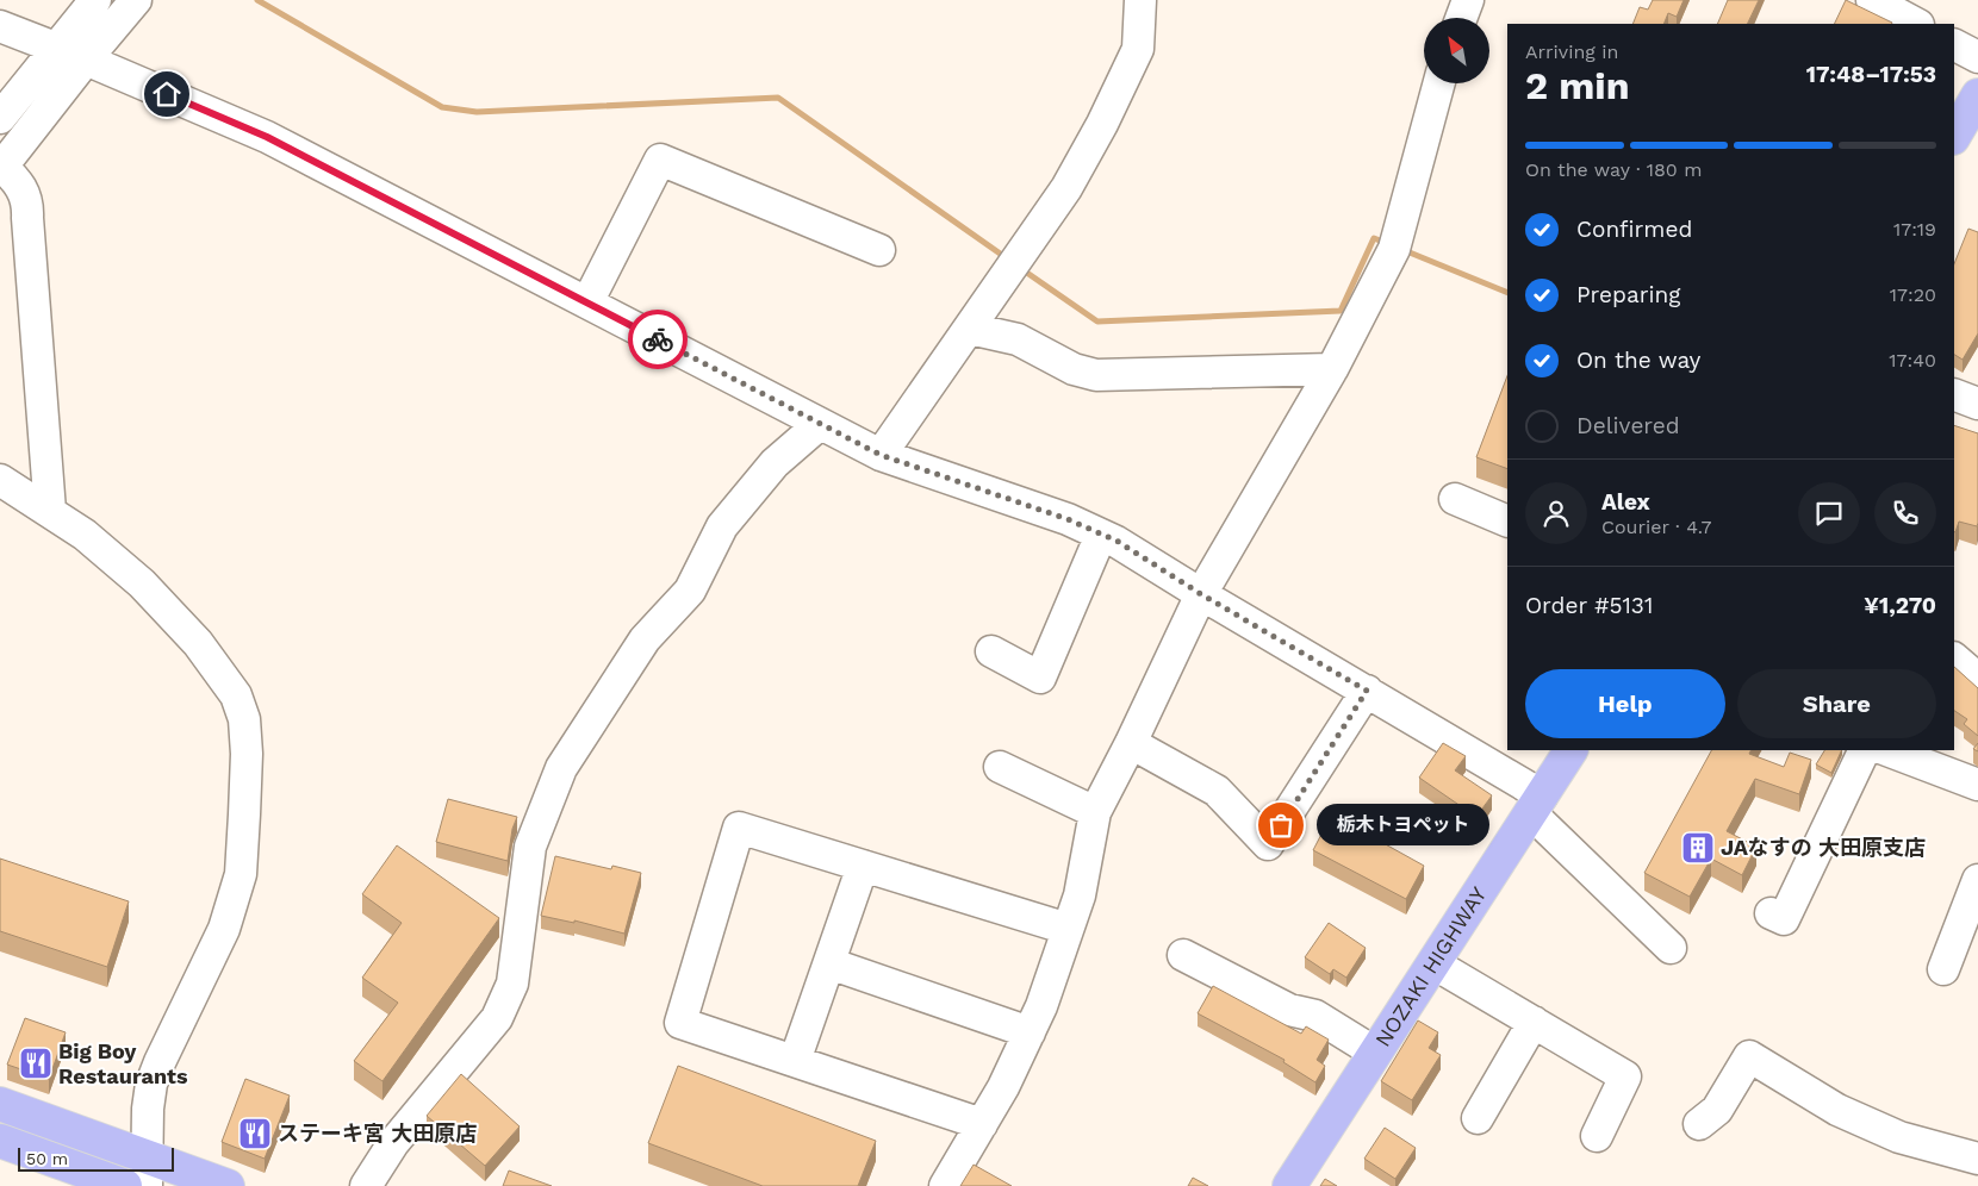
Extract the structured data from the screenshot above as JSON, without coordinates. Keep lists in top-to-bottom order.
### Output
{
  "streets": {
    "highway": ["NOZAKI HIGHWAY"]
  },
  "places": {
    "other": ["栃木トヨペット"],
    "building": ["JAなすの 大田原支店"],
    "restaurant": ["Big Boy Restaurants", "ステーキ宮 大田原店"]
  },
  "scale_bar": "50 m",
  "north": "top left",
  "page": {
    "heading": ["2 min", "Arriving in", "17:48–17:53"],
    "panel": [
      "Alex",
      "Courier · 4.7",
      "Order #5131",
      "¥1,270"
    ],
    "bar": "On the way · 180 m",
    "list": [
      ["Confirmed", "17:19"],
      ["Preparing", "17:20"],
      ["On the way", "17:40"],
      "Delivered"
    ],
    "buttons": ["Help", "Share"],
    "bubble": "栃木トヨペット",
    "scale": "50 m"
  }
}
